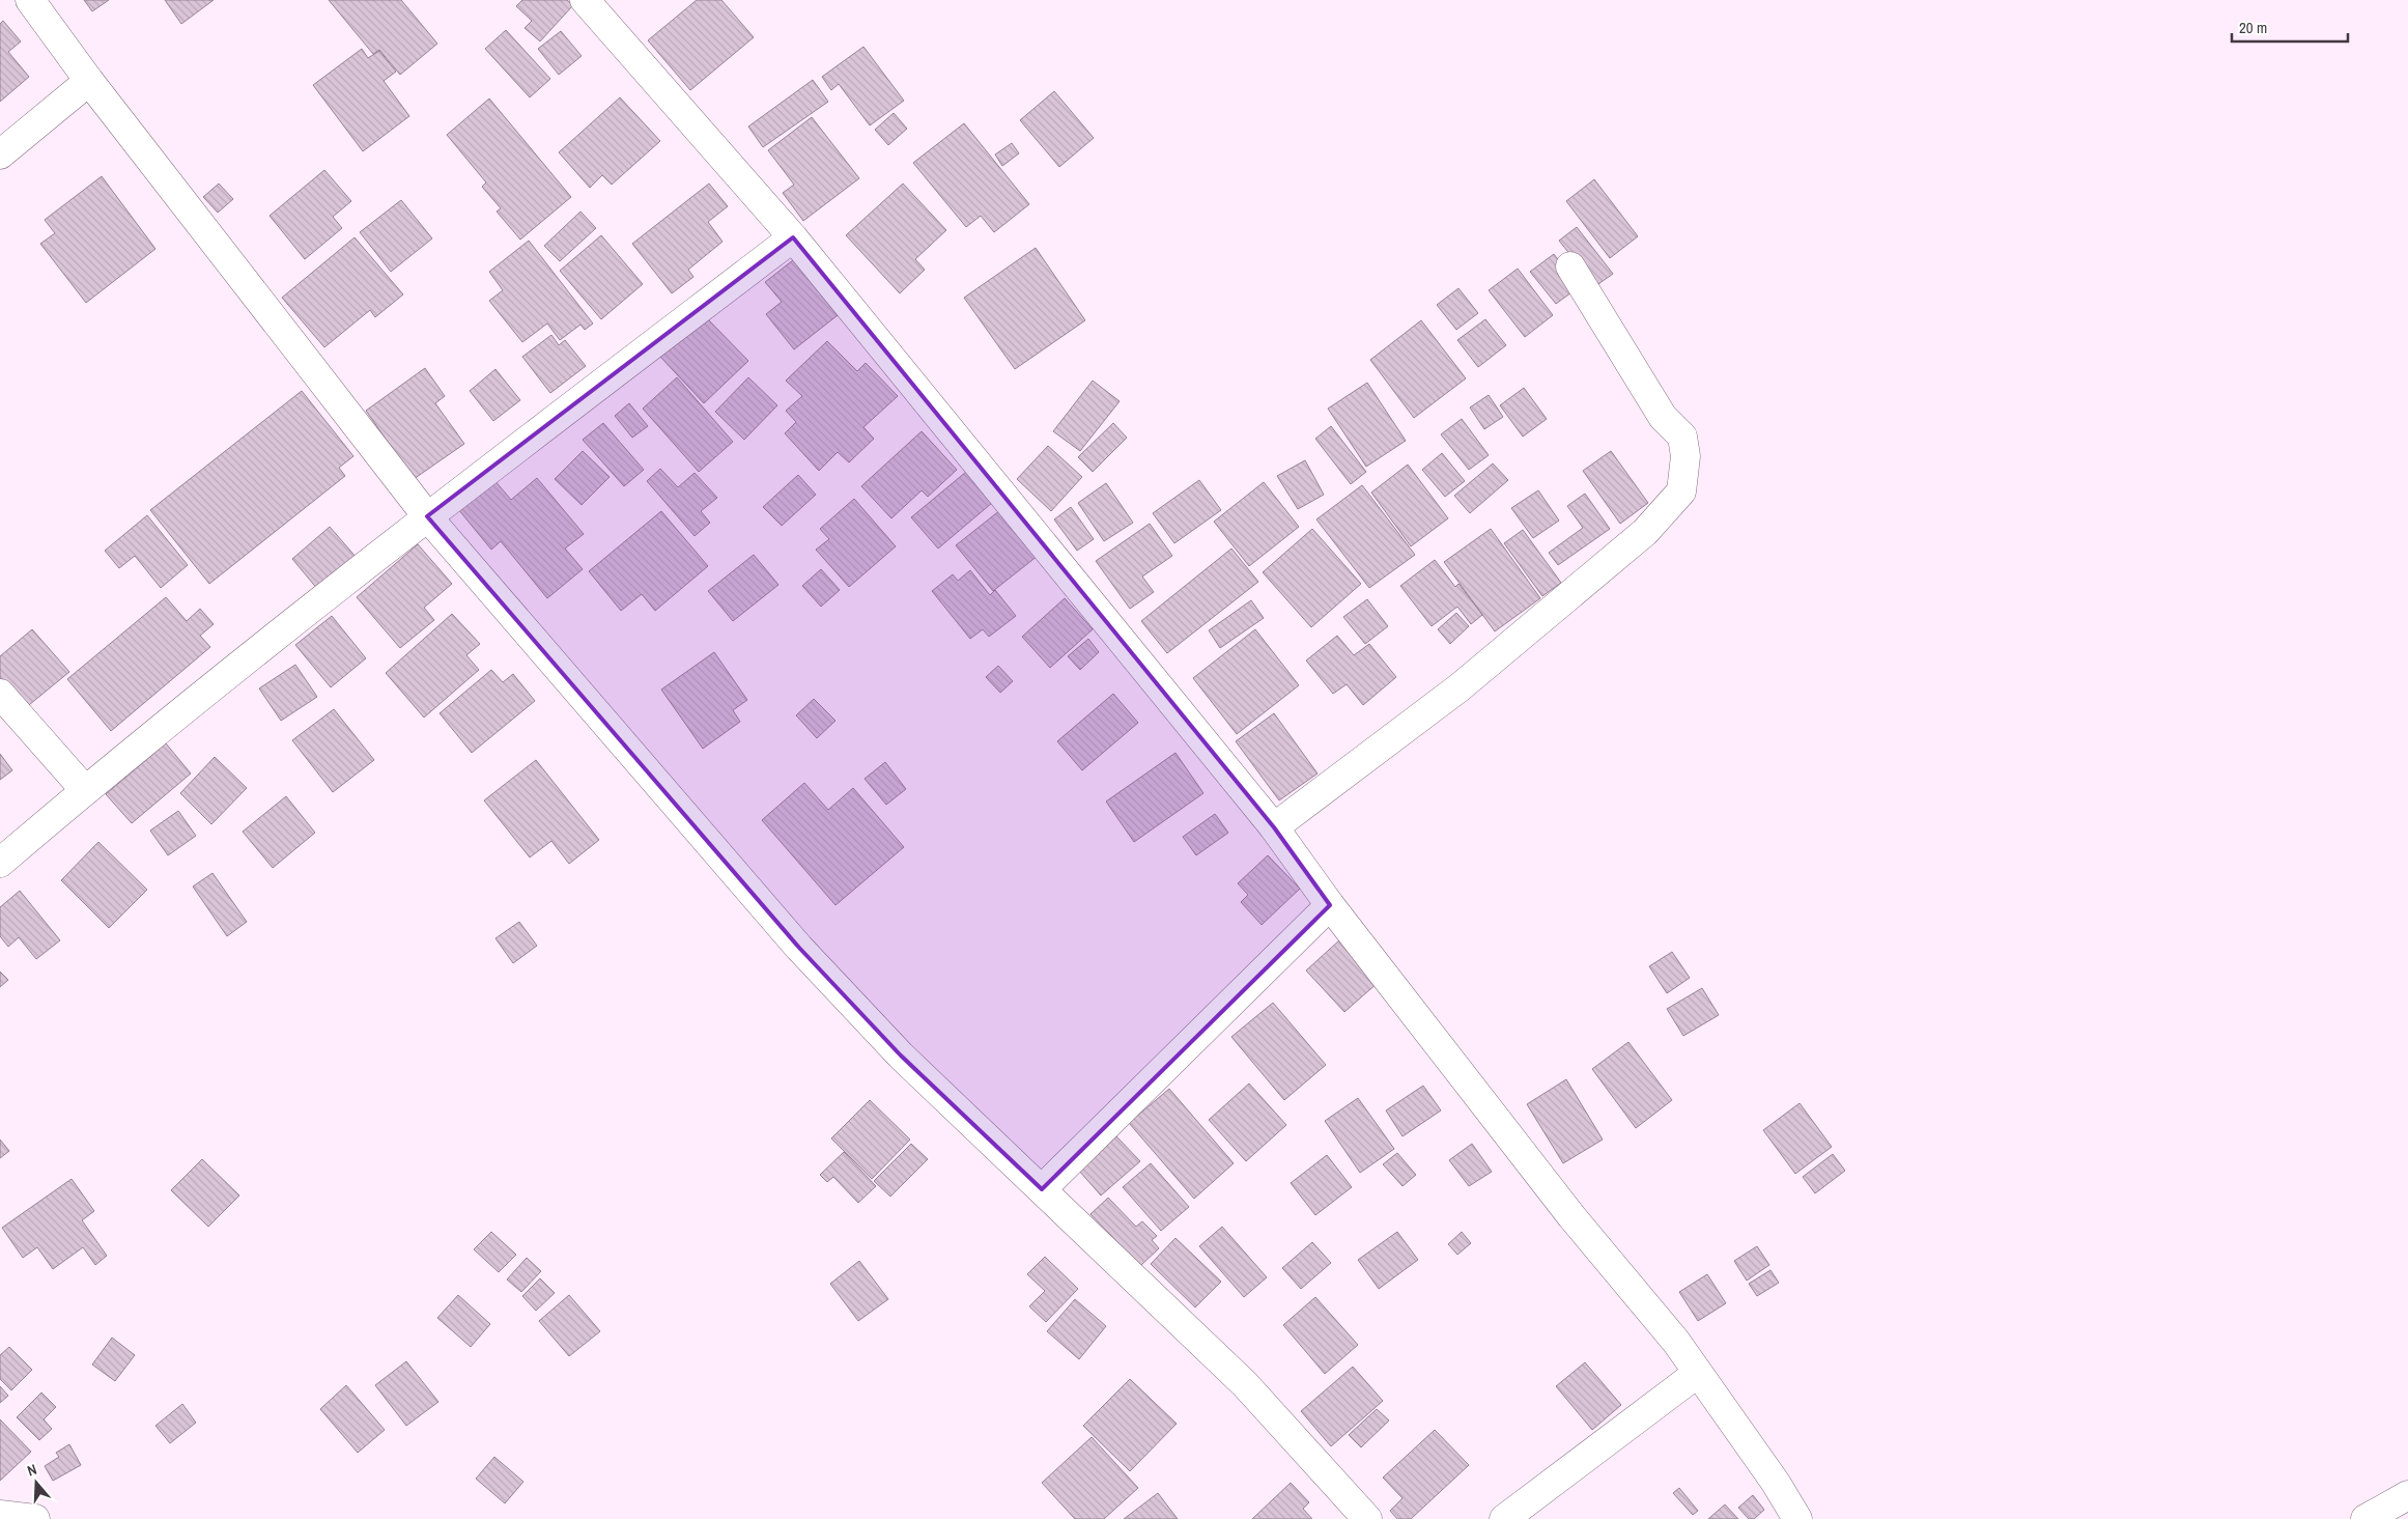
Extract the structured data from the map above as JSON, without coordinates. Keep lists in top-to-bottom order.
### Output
{
  "scale_bar": "20 m",
  "north": "top"
}
